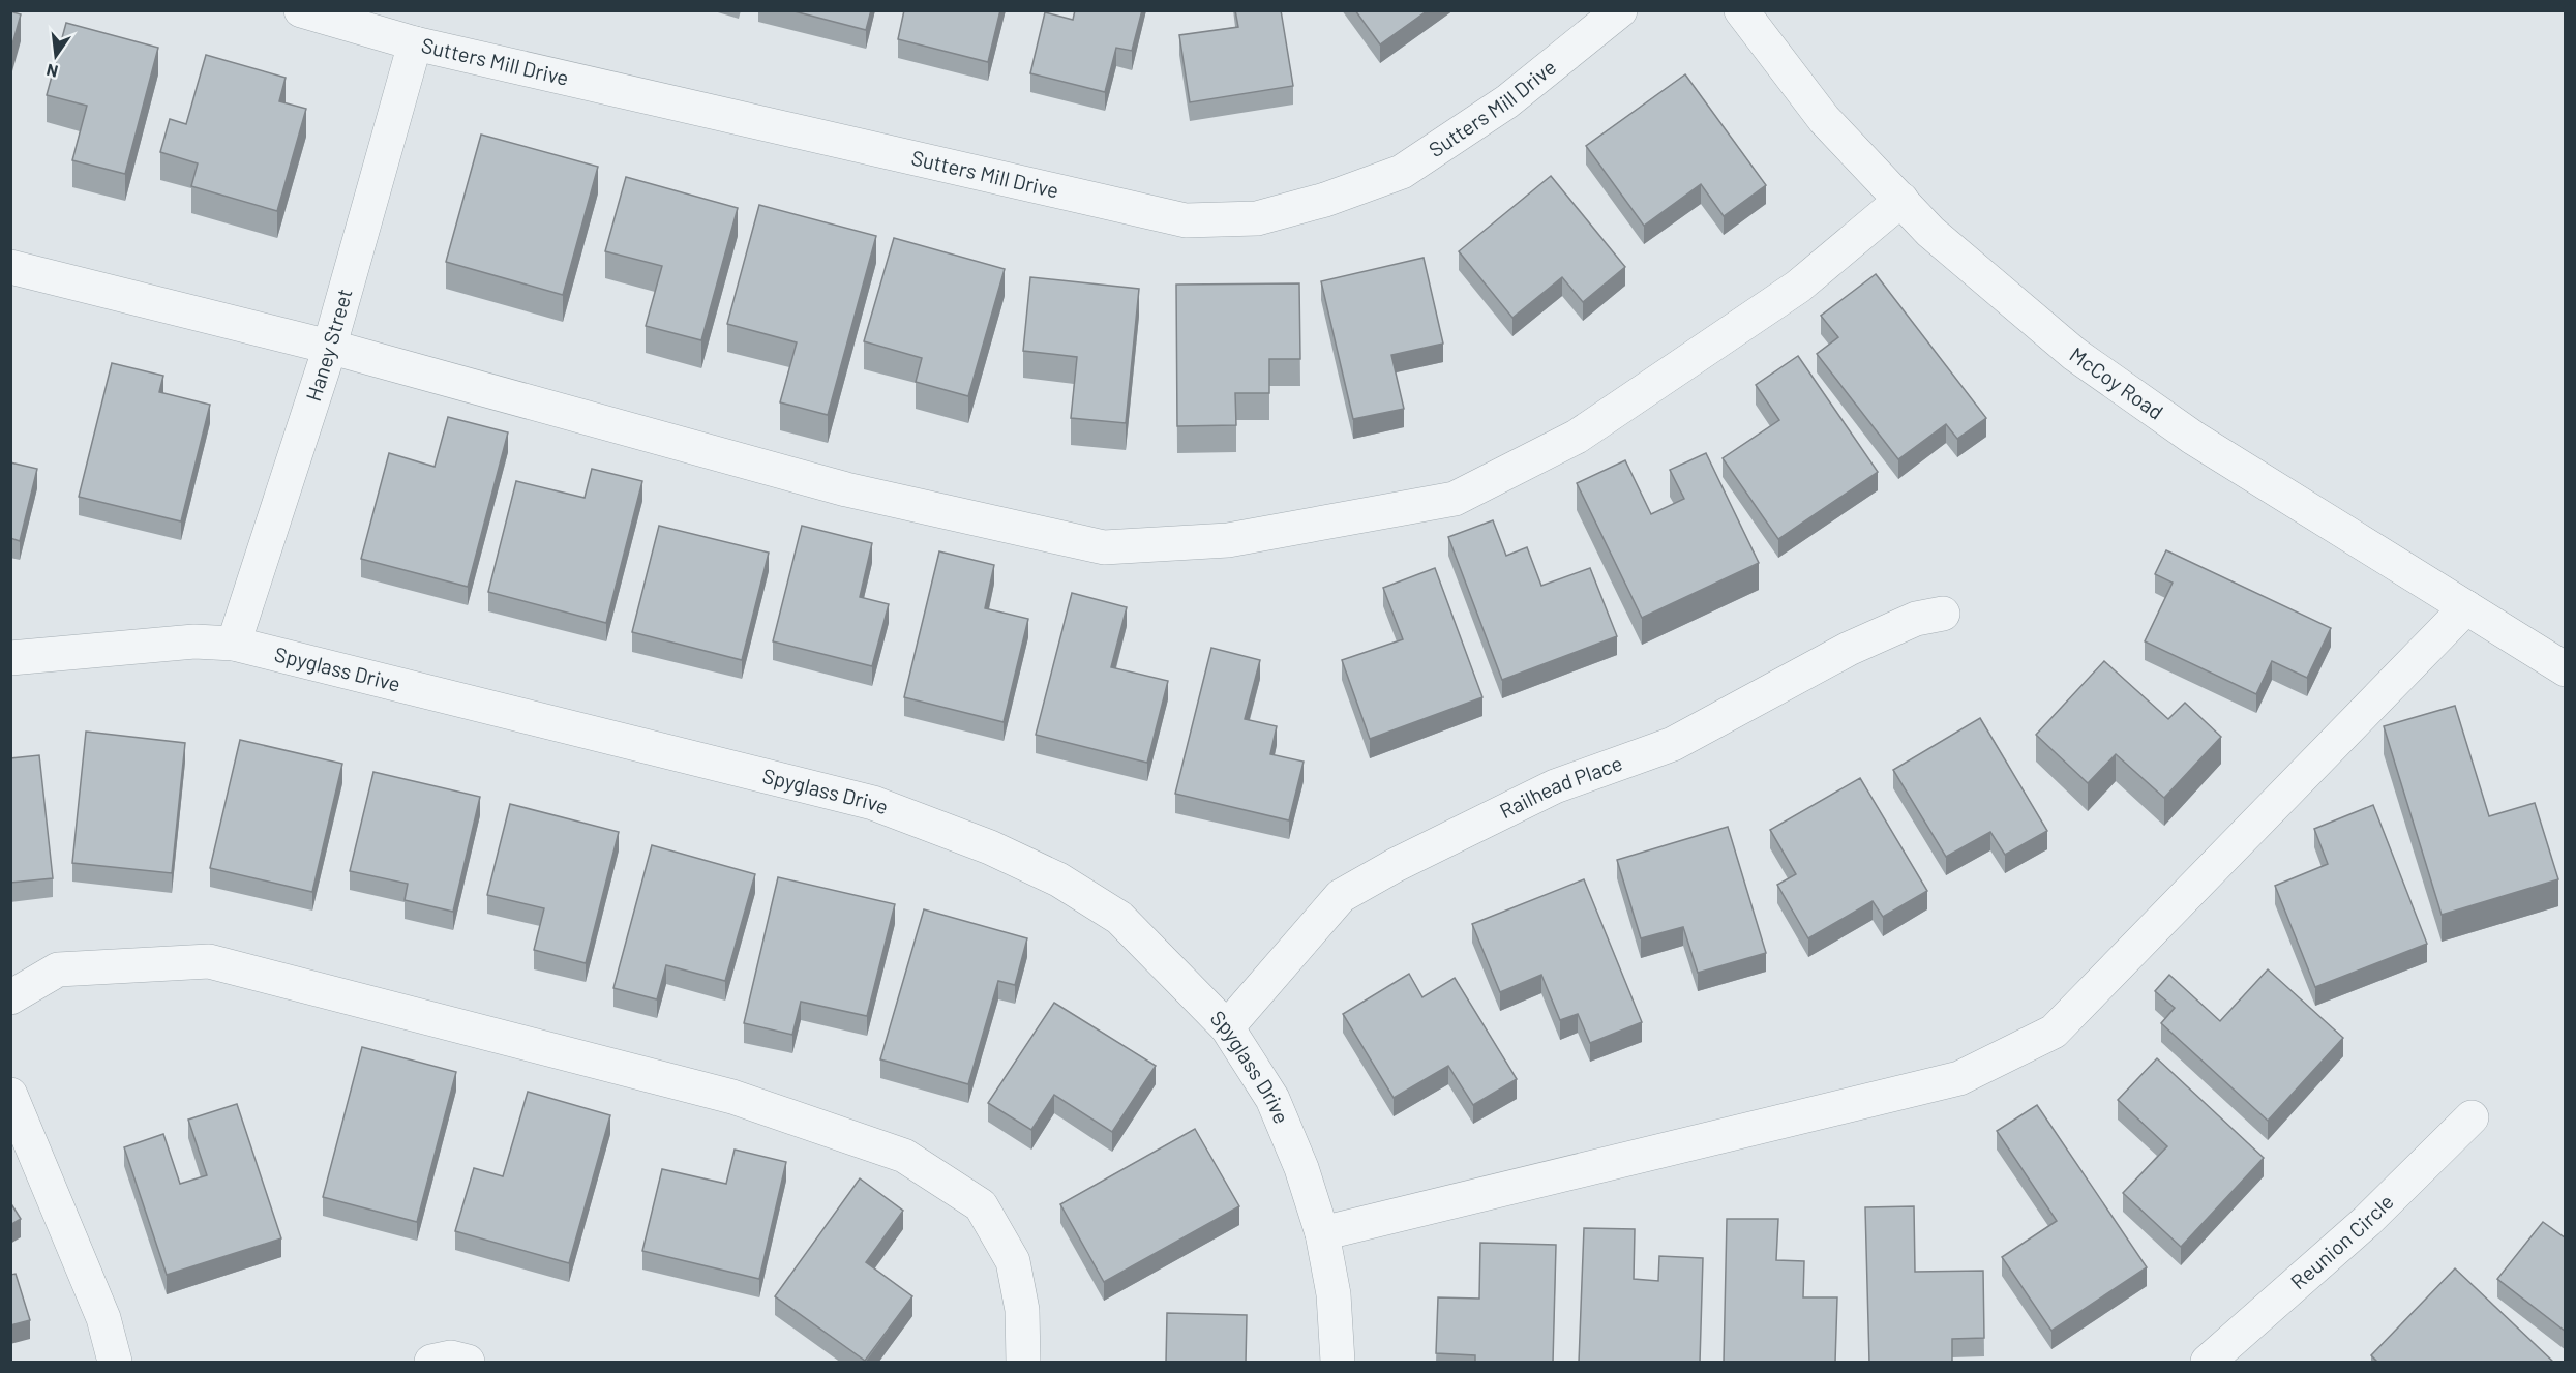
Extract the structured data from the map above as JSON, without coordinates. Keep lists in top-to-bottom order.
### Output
{
  "streets": {
    "street": [
      "Sutters Mill Drive",
      "Haney Street",
      "McCoy Road",
      "Spyglass Drive",
      "Railhead Place",
      "Reunion Circle"
    ]
  },
  "crossings": [
    ["Sutters Mill Drive", "Haney Street"],
    ["Haney Street", "Spyglass Drive"],
    ["Spyglass Drive", "Railhead Place"]
  ],
  "north": "bottom"
}
